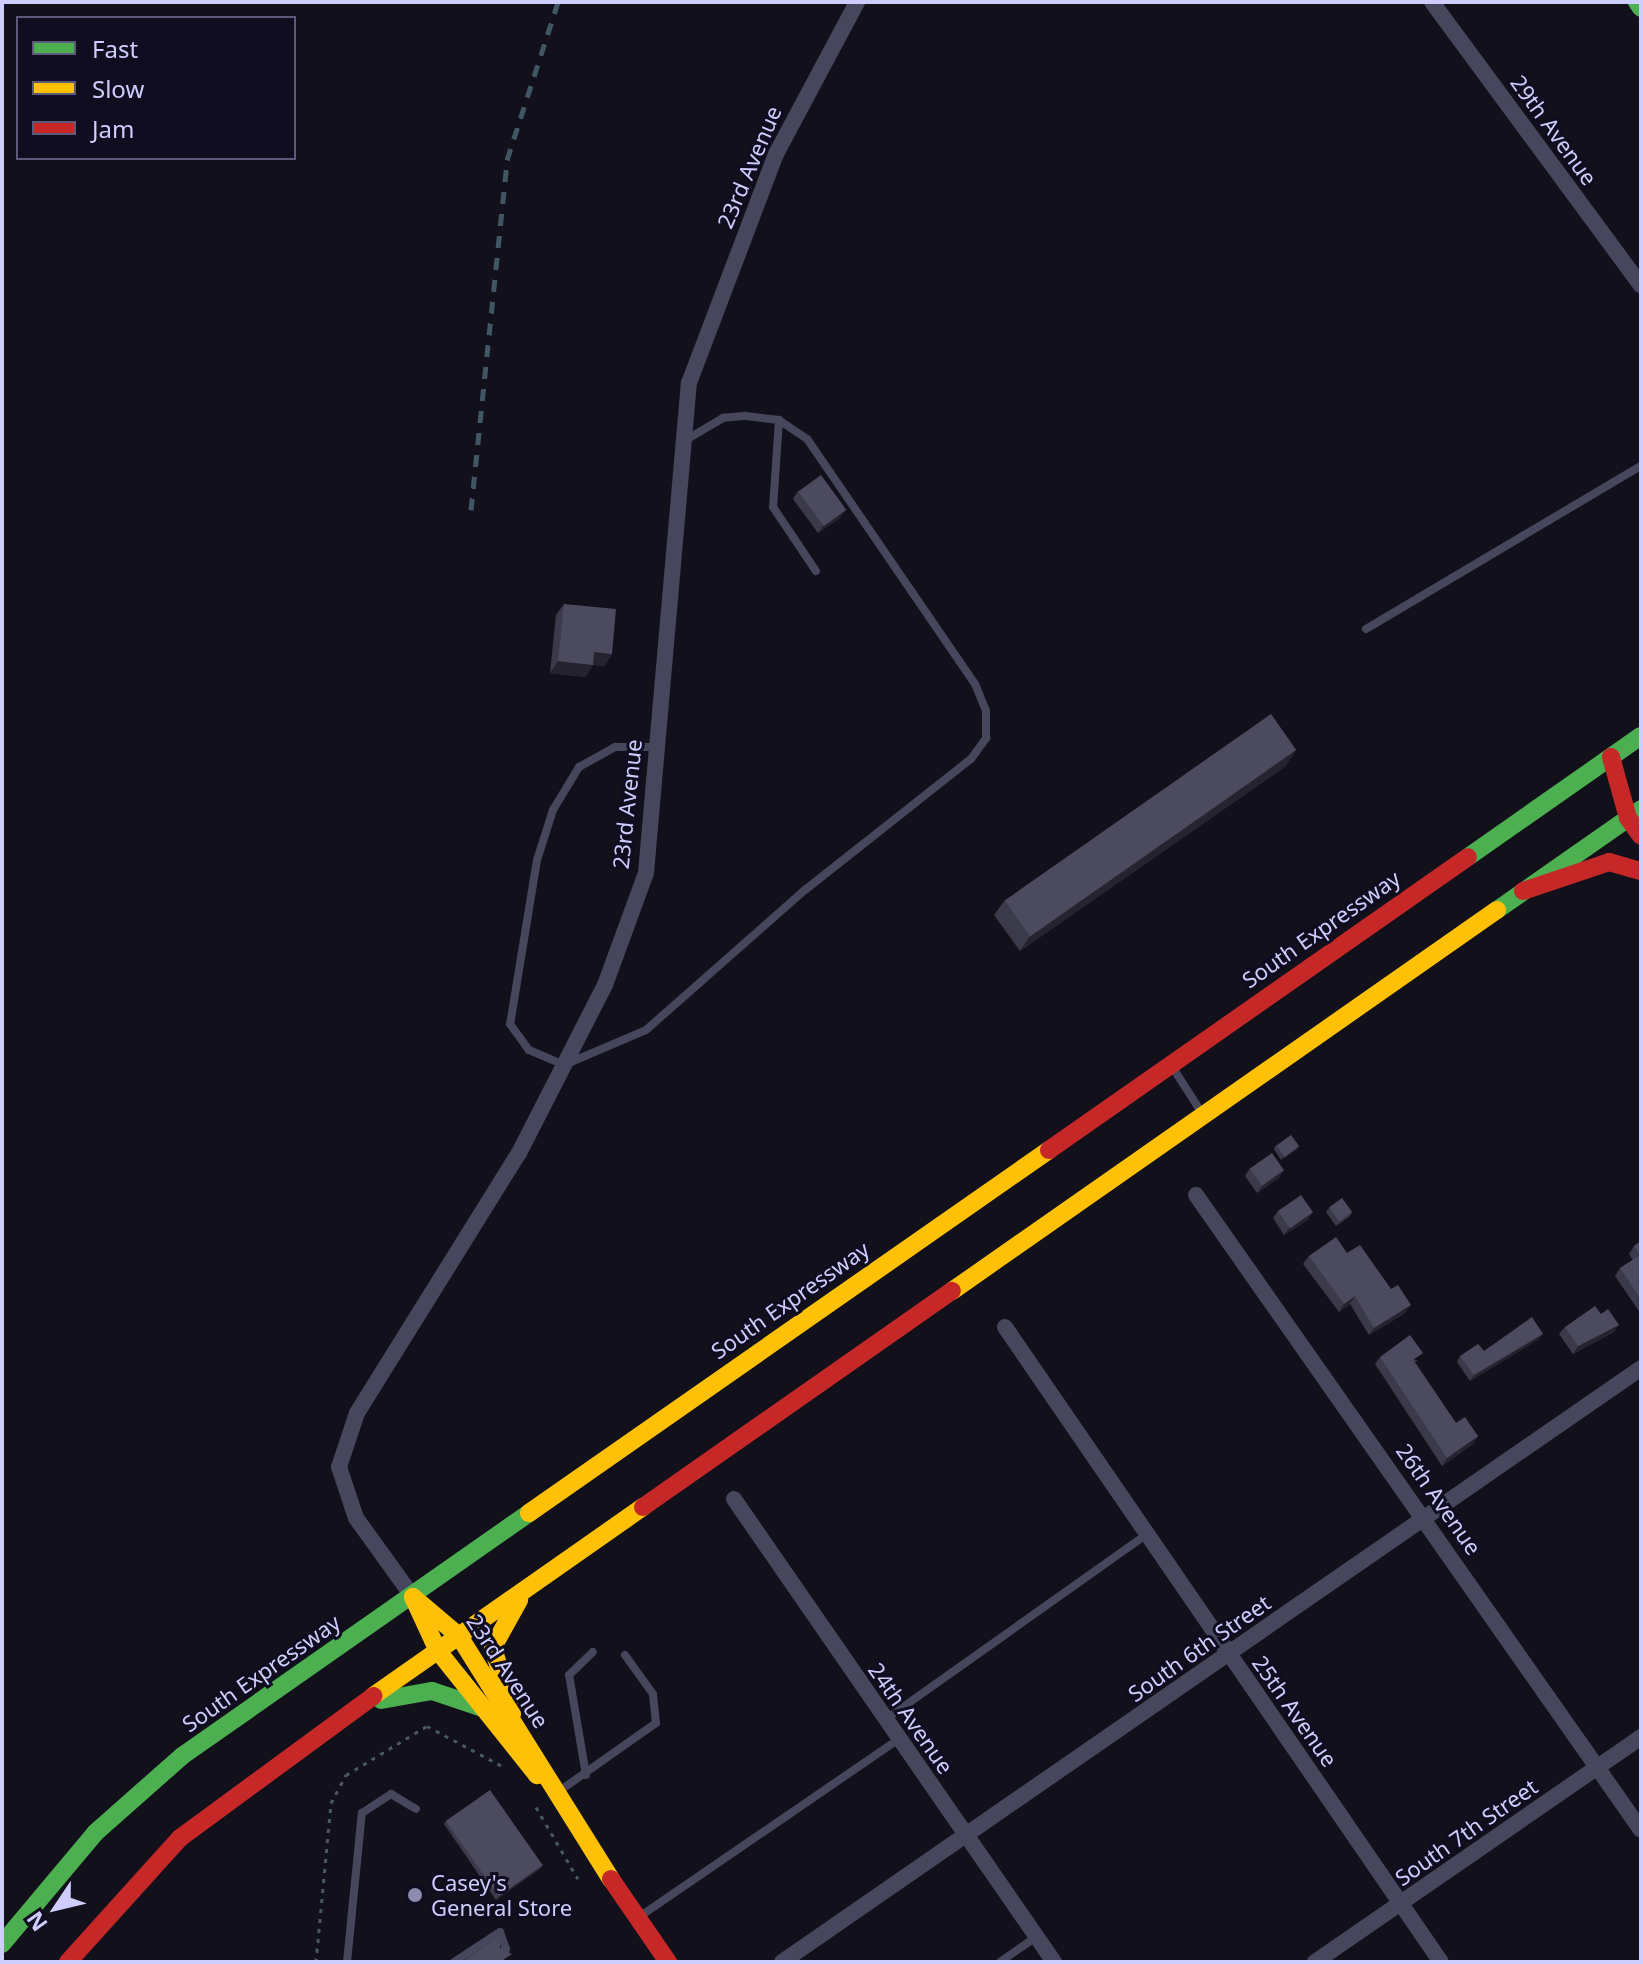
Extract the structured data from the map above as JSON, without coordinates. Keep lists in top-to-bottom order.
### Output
{
  "streets": {
    "main road": ["23rd Avenue", "South Expressway"],
    "street": [
      "29th Avenue",
      "26th Avenue",
      "South 6th Street",
      "25th Avenue",
      "24th Avenue",
      "South 7th Street"
    ]
  },
  "crossings": [
    ["23rd Avenue", "South Expressway"],
    ["26th Avenue", "South 6th Street"],
    ["26th Avenue", "South 7th Street"],
    ["South 6th Street", "25th Avenue"],
    ["South 6th Street", "24th Avenue"],
    ["25th Avenue", "South 7th Street"]
  ],
  "places": ["Casey's General Store"],
  "legend": ["Fast", "Slow", "Jam"],
  "north": "bottom left"
}
